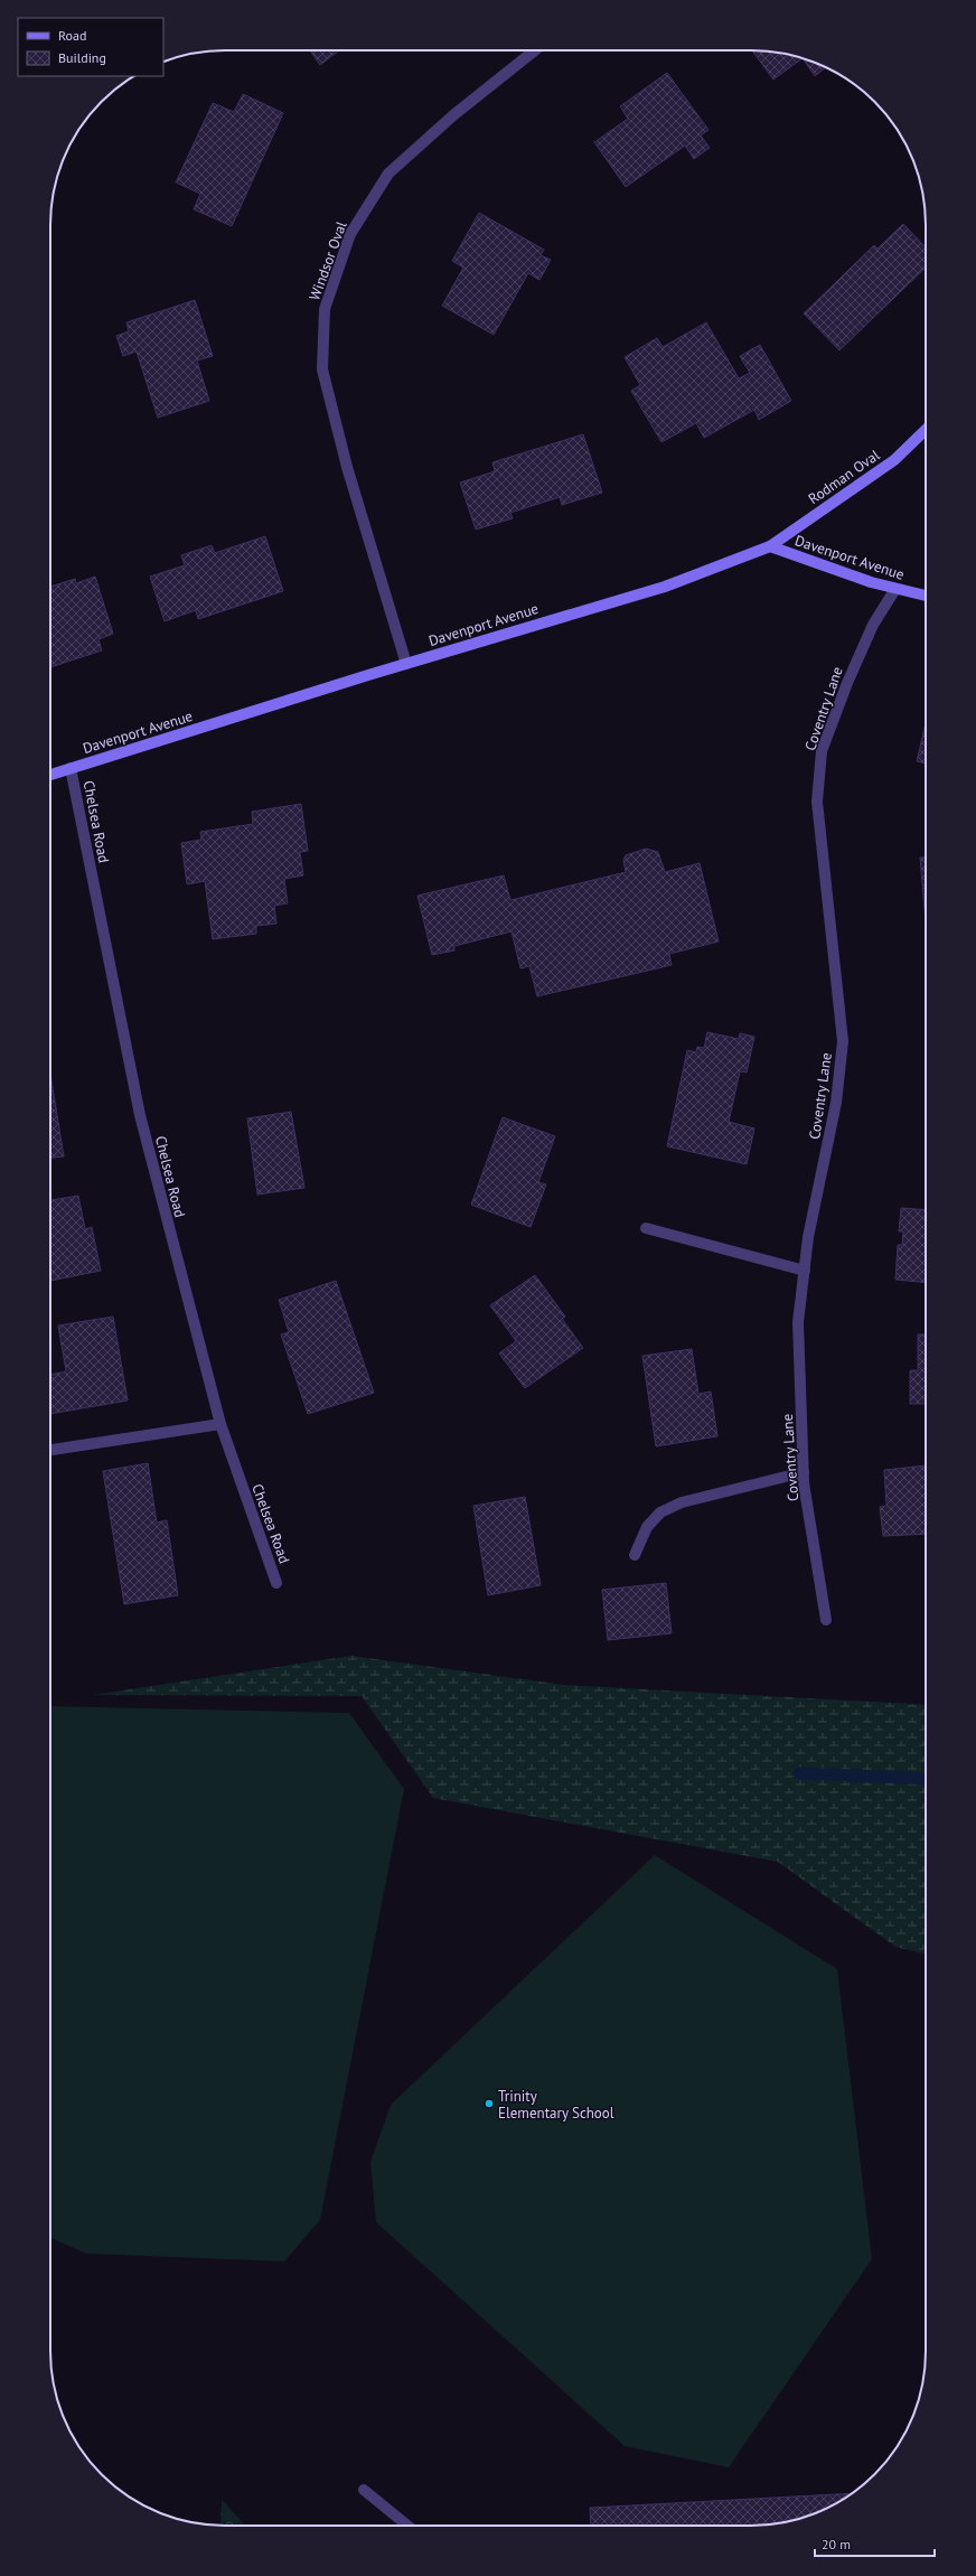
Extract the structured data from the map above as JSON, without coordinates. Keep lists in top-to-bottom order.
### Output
{
  "streets": {
    "street": [
      "Windsor Oval",
      "Rodman Oval",
      "Davenport Avenue",
      "Coventry Lane",
      "Chelsea Road"
    ]
  },
  "crossings": [
    ["Windsor Oval", "Davenport Avenue"],
    ["Rodman Oval", "Davenport Avenue"],
    ["Davenport Avenue", "Coventry Lane"],
    ["Davenport Avenue", "Chelsea Road"]
  ],
  "places": ["Trinity Elementary School"],
  "legend": ["Road", "Building"],
  "scale_bar": "20 m"
}
